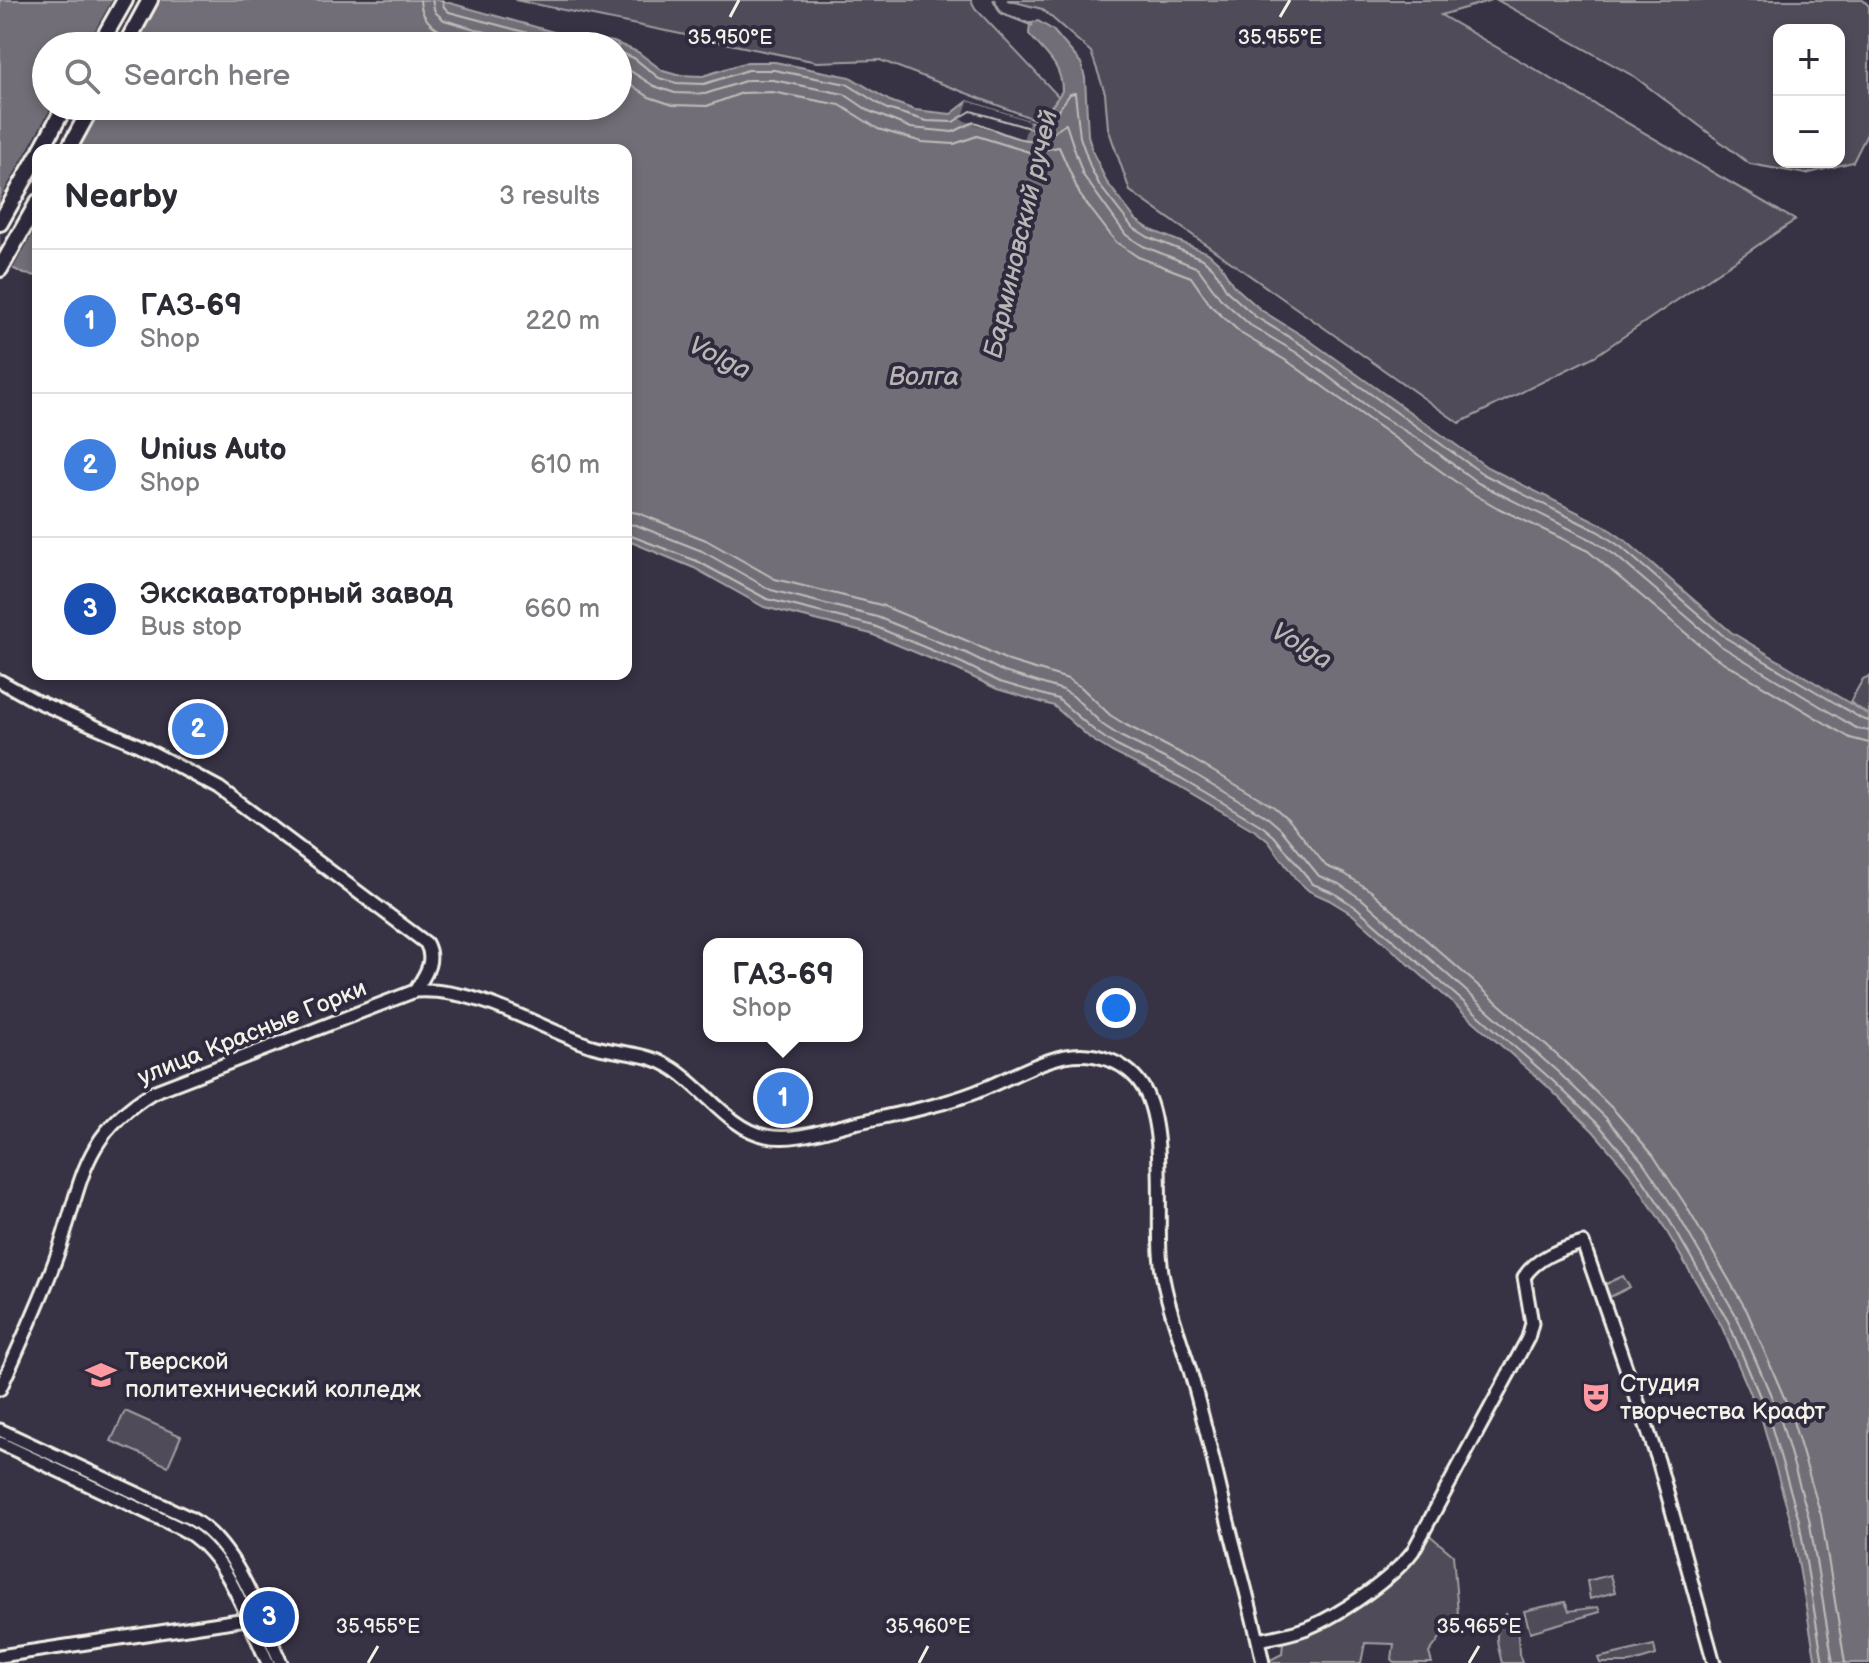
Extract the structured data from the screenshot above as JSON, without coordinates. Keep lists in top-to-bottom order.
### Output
{
  "streets": {
    "street": ["улица Красные Горки"]
  },
  "water": ["Барминовский ручей", "Volga", "Волга"],
  "places": {
    "school or university": ["Тверской политехнический колледж"],
    "theatre": ["Студия творчества Крафт"]
  },
  "page": {
    "map_buttons": ["+", "−"],
    "search": "Search here",
    "heading": ["Nearby", "3 results"],
    "list": [
      {
        "mark": "1",
        "name": "ГАЗ-69",
        "note": "Shop",
        "value": "220 m"
      },
      {
        "mark": "2",
        "name": "Unius Auto",
        "note": "Shop",
        "value": "610 m"
      },
      {
        "mark": "3",
        "name": "Экскаваторный завод",
        "note": "Bus stop",
        "value": "660 m"
      }
    ],
    "pins": ["2", "1", "3"],
    "popup": ["ГАЗ-69", "Shop"]
  },
  "coordinates": [
    "35.950°E",
    "35.955°E",
    "35.960°E",
    "35.965°E"
  ]
}
